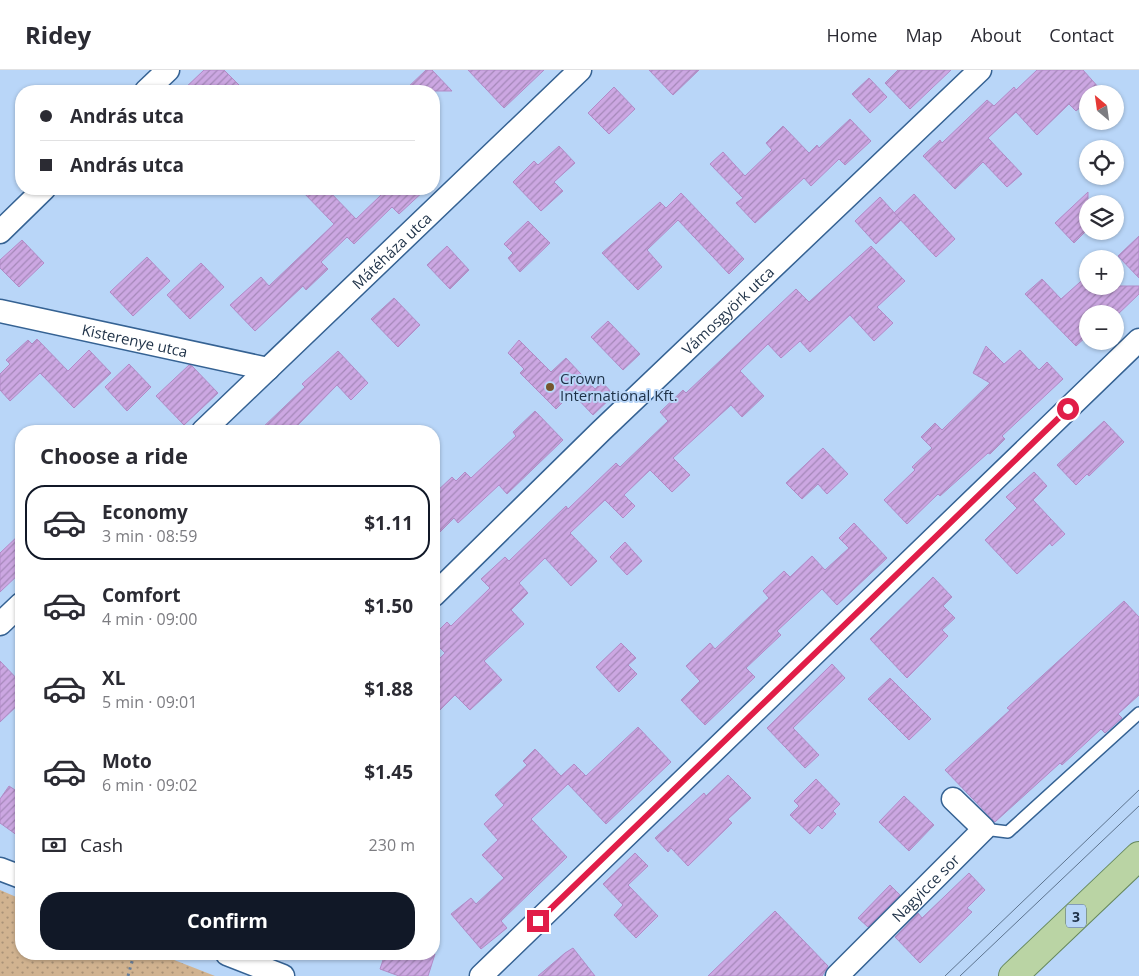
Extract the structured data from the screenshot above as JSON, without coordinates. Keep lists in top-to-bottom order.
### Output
{
  "streets": {
    "main road": ["3"],
    "street": [
      "Mátéháza utca",
      "Vámosgyörk utca",
      "Kisterenye utca",
      "Nagyicce sor"
    ]
  },
  "crossings": [
    ["Mátéháza utca", "Kisterenye utca"]
  ],
  "places": ["Crown International Kft."],
  "north": "top left",
  "page": {
    "header": "Ridey",
    "nav": [
      "Home",
      "Map",
      "About",
      "Contact"
    ],
    "map_buttons": ["+", "−"],
    "banner": ["András utca", "András utca"],
    "heading": "Choose a ride",
    "list": [
      {
        "name": "Economy",
        "note": "3 min · 08:59",
        "value": "$1.11"
      },
      {
        "name": "Comfort",
        "note": "4 min · 09:00",
        "value": "$1.50"
      },
      {
        "name": "XL",
        "note": "5 min · 09:01",
        "value": "$1.88"
      },
      {
        "name": "Moto",
        "note": "6 min · 09:02",
        "value": "$1.45"
      }
    ],
    "pay": ["Cash", "230 m"],
    "buttons": "Confirm"
  }
}
